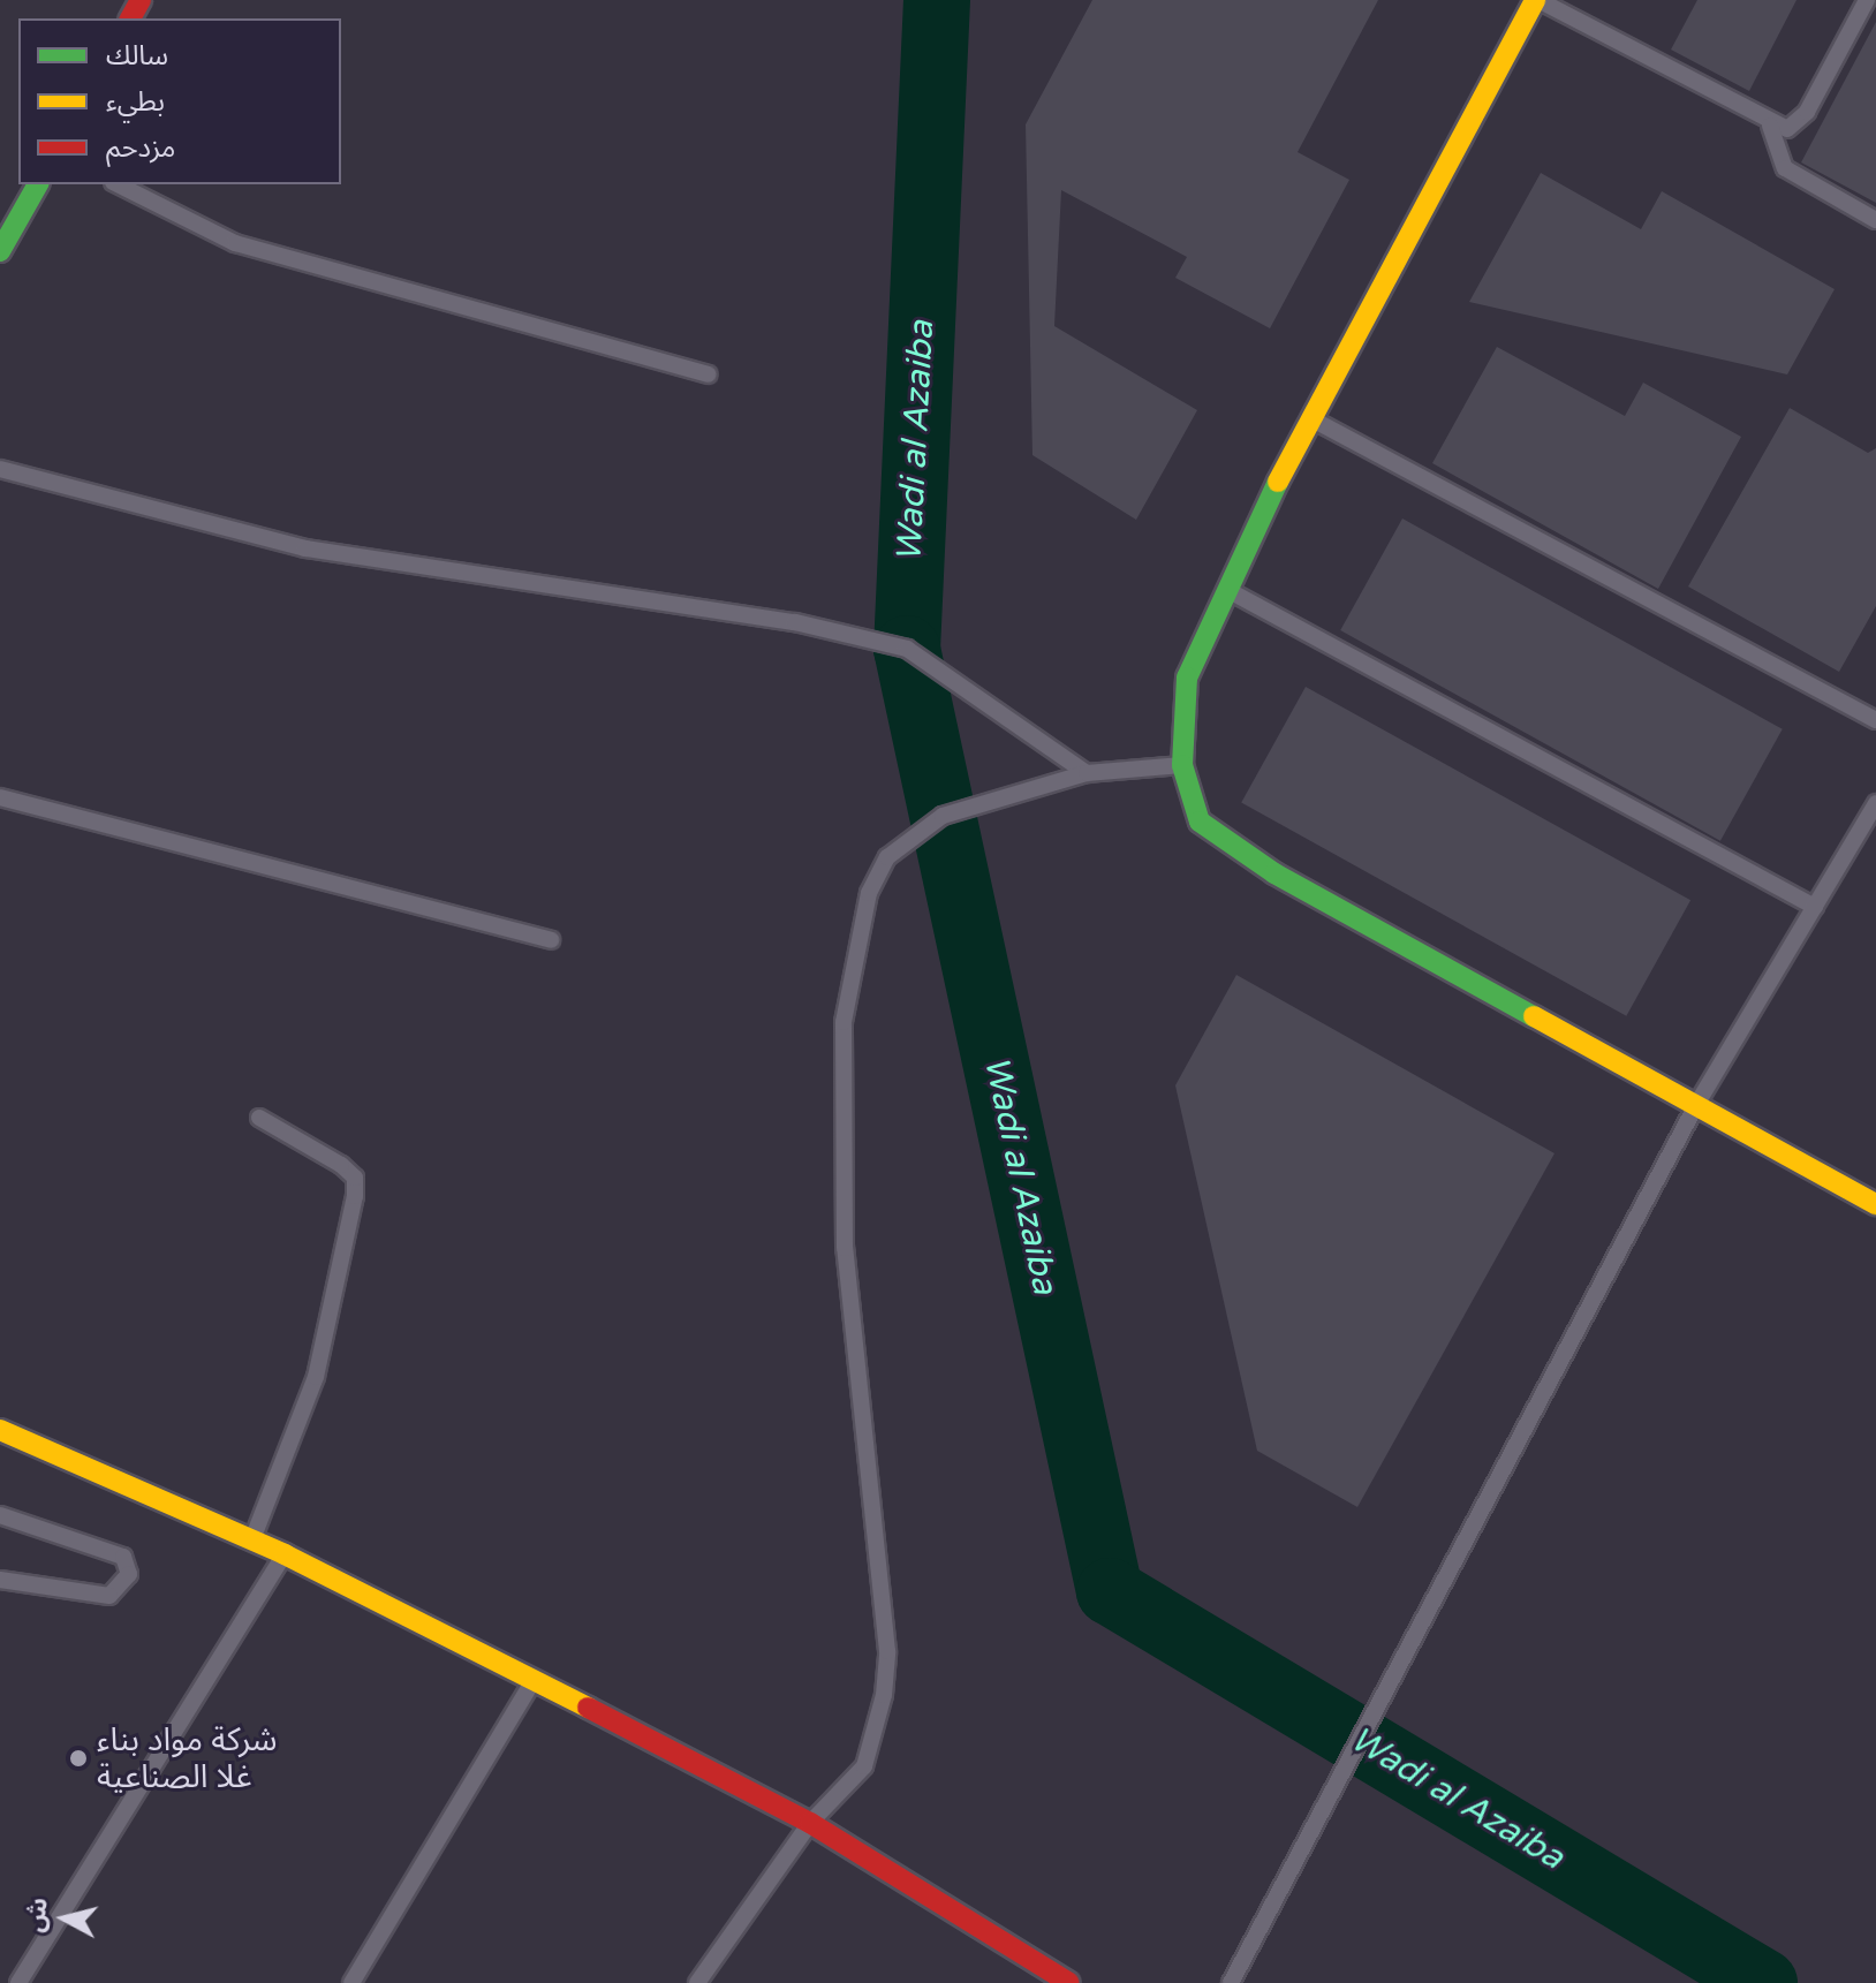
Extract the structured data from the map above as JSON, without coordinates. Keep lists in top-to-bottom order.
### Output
{
  "water": ["Wadi al Azaiba"],
  "places": ["شركة مواد بناء غلا الصناعية"],
  "legend": ["سالك", "بطيء", "مزدحم"],
  "north": "left"
}
